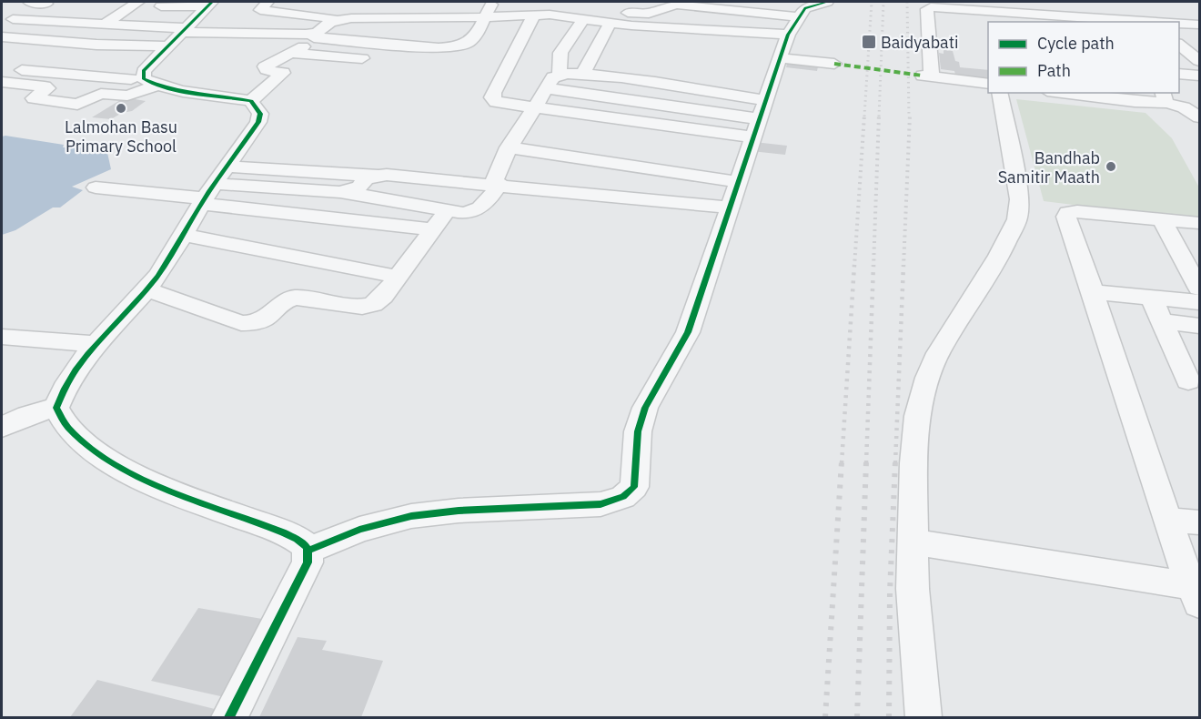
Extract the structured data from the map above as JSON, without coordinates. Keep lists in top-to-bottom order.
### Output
{
  "places": {
    "transit": ["Baidyabati"],
    "other": ["Lalmohan Basu Primary School", "Bandhab Samitir Maath"]
  },
  "legend": ["Cycle path", "Path"]
}
